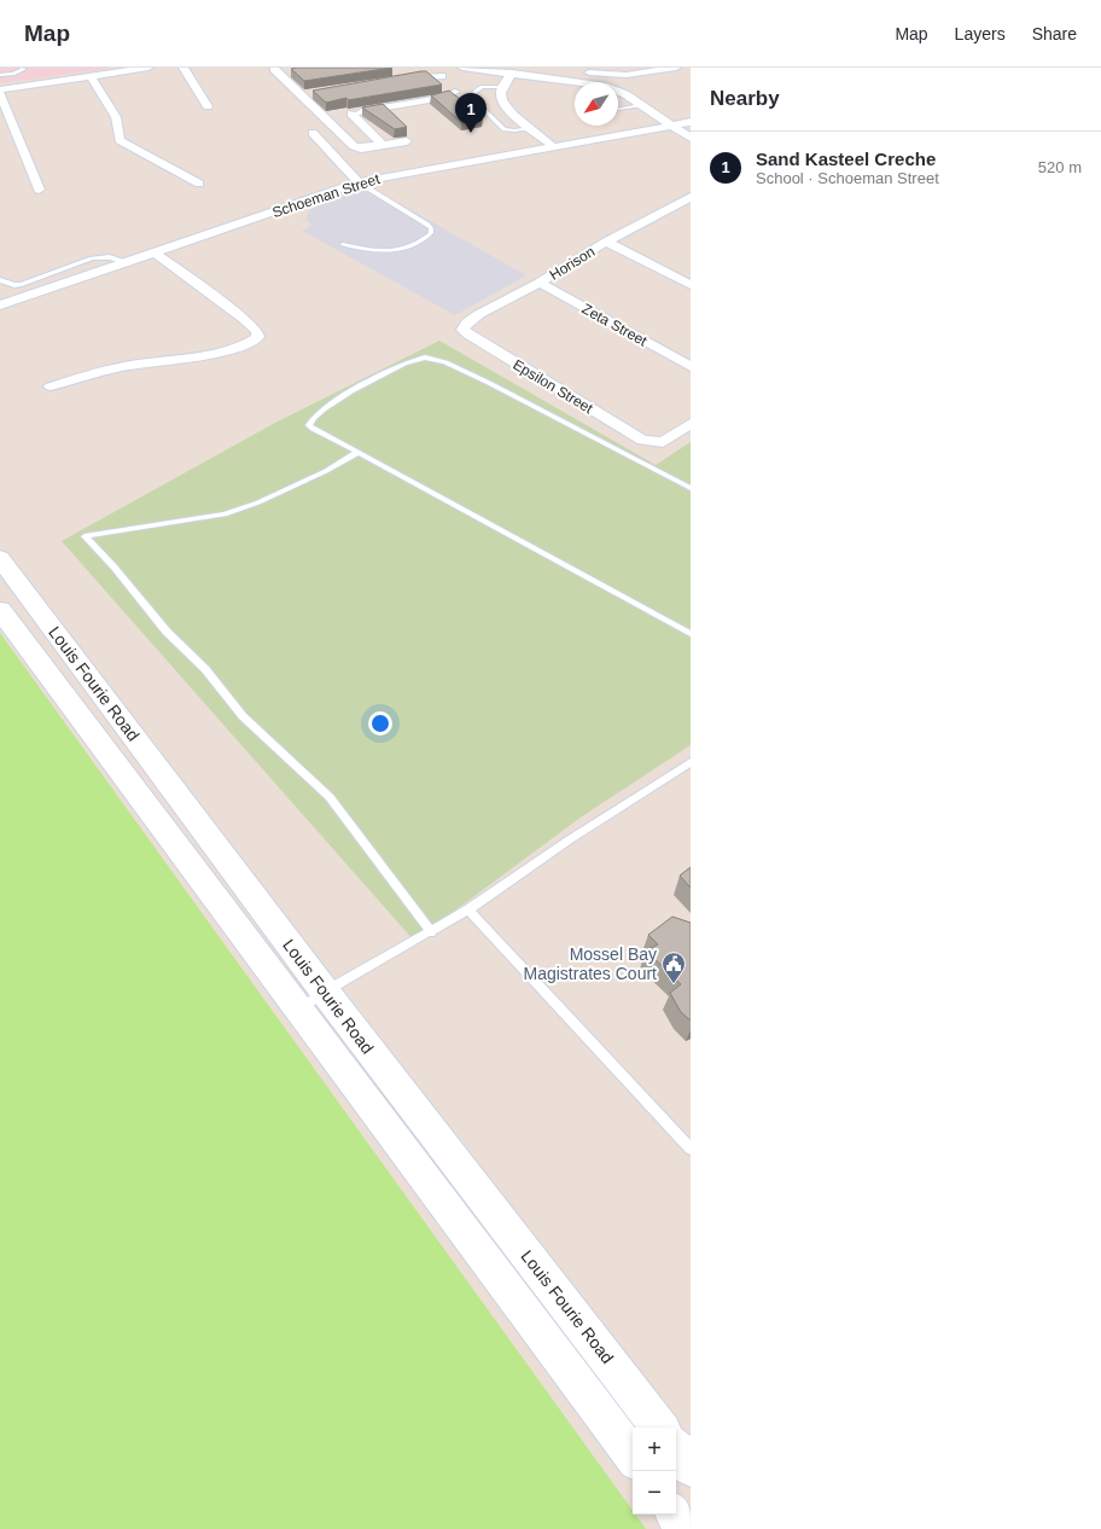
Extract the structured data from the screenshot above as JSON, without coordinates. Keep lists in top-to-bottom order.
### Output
{
  "streets": {
    "main road": ["Louis Fourie Road"],
    "street": [
      "Schoeman Street",
      "Horison",
      "Zeta Street",
      "Epsilon Street"
    ]
  },
  "crossings": [
    ["Horison", "Zeta Street"],
    ["Horison", "Epsilon Street"]
  ],
  "places": {
    "public building": ["Mossel Bay Magistrates Court"]
  },
  "north": "bottom left",
  "page": {
    "header": "Map",
    "nav": ["Map", "Layers", "Share"],
    "heading": "Nearby",
    "pins": "1",
    "list": [
      {
        "mark": "1",
        "name": "Sand Kasteel Creche",
        "note": "School · Schoeman Street",
        "value": "520 m"
      }
    ],
    "map_buttons": ["+", "−"]
  }
}
